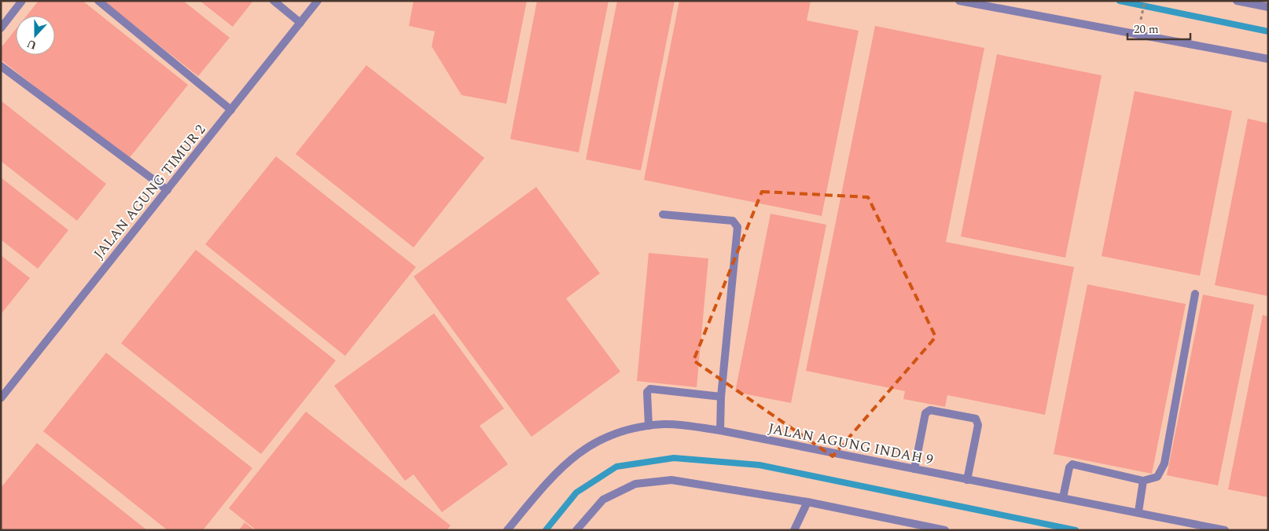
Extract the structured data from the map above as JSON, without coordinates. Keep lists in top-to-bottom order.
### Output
{
  "streets": {
    "street": ["JALAN AGUNG TIMUR 2", "JALAN AGUNG INDAH 9"]
  },
  "scale_bar": "20 m",
  "north": "bottom"
}
